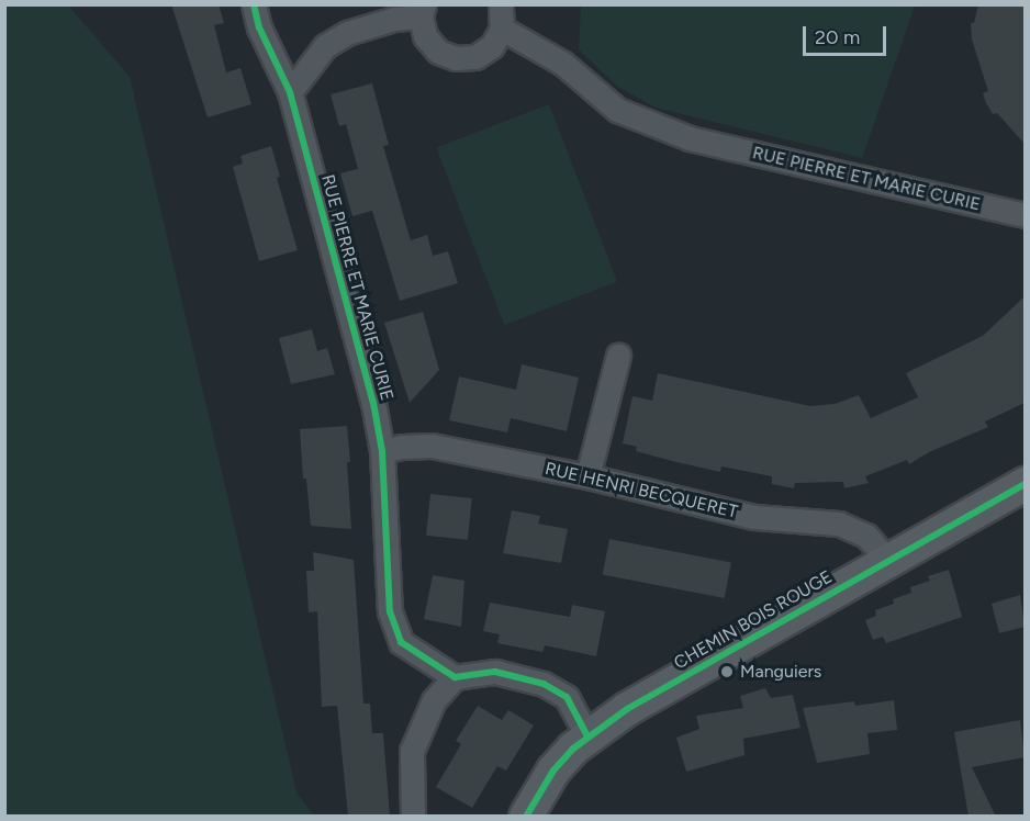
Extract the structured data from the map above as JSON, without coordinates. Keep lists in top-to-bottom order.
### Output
{
  "streets": {
    "street": ["RUE PIERRE ET MARIE CURIE", "RUE HENRI BECQUERET", "CHEMIN BOIS ROUGE"]
  },
  "crossings": [
    ["RUE PIERRE ET MARIE CURIE", "RUE HENRI BECQUERET"],
    ["RUE HENRI BECQUERET", "CHEMIN BOIS ROUGE"]
  ],
  "places": ["Manguiers"],
  "scale_bar": "20 m"
}
